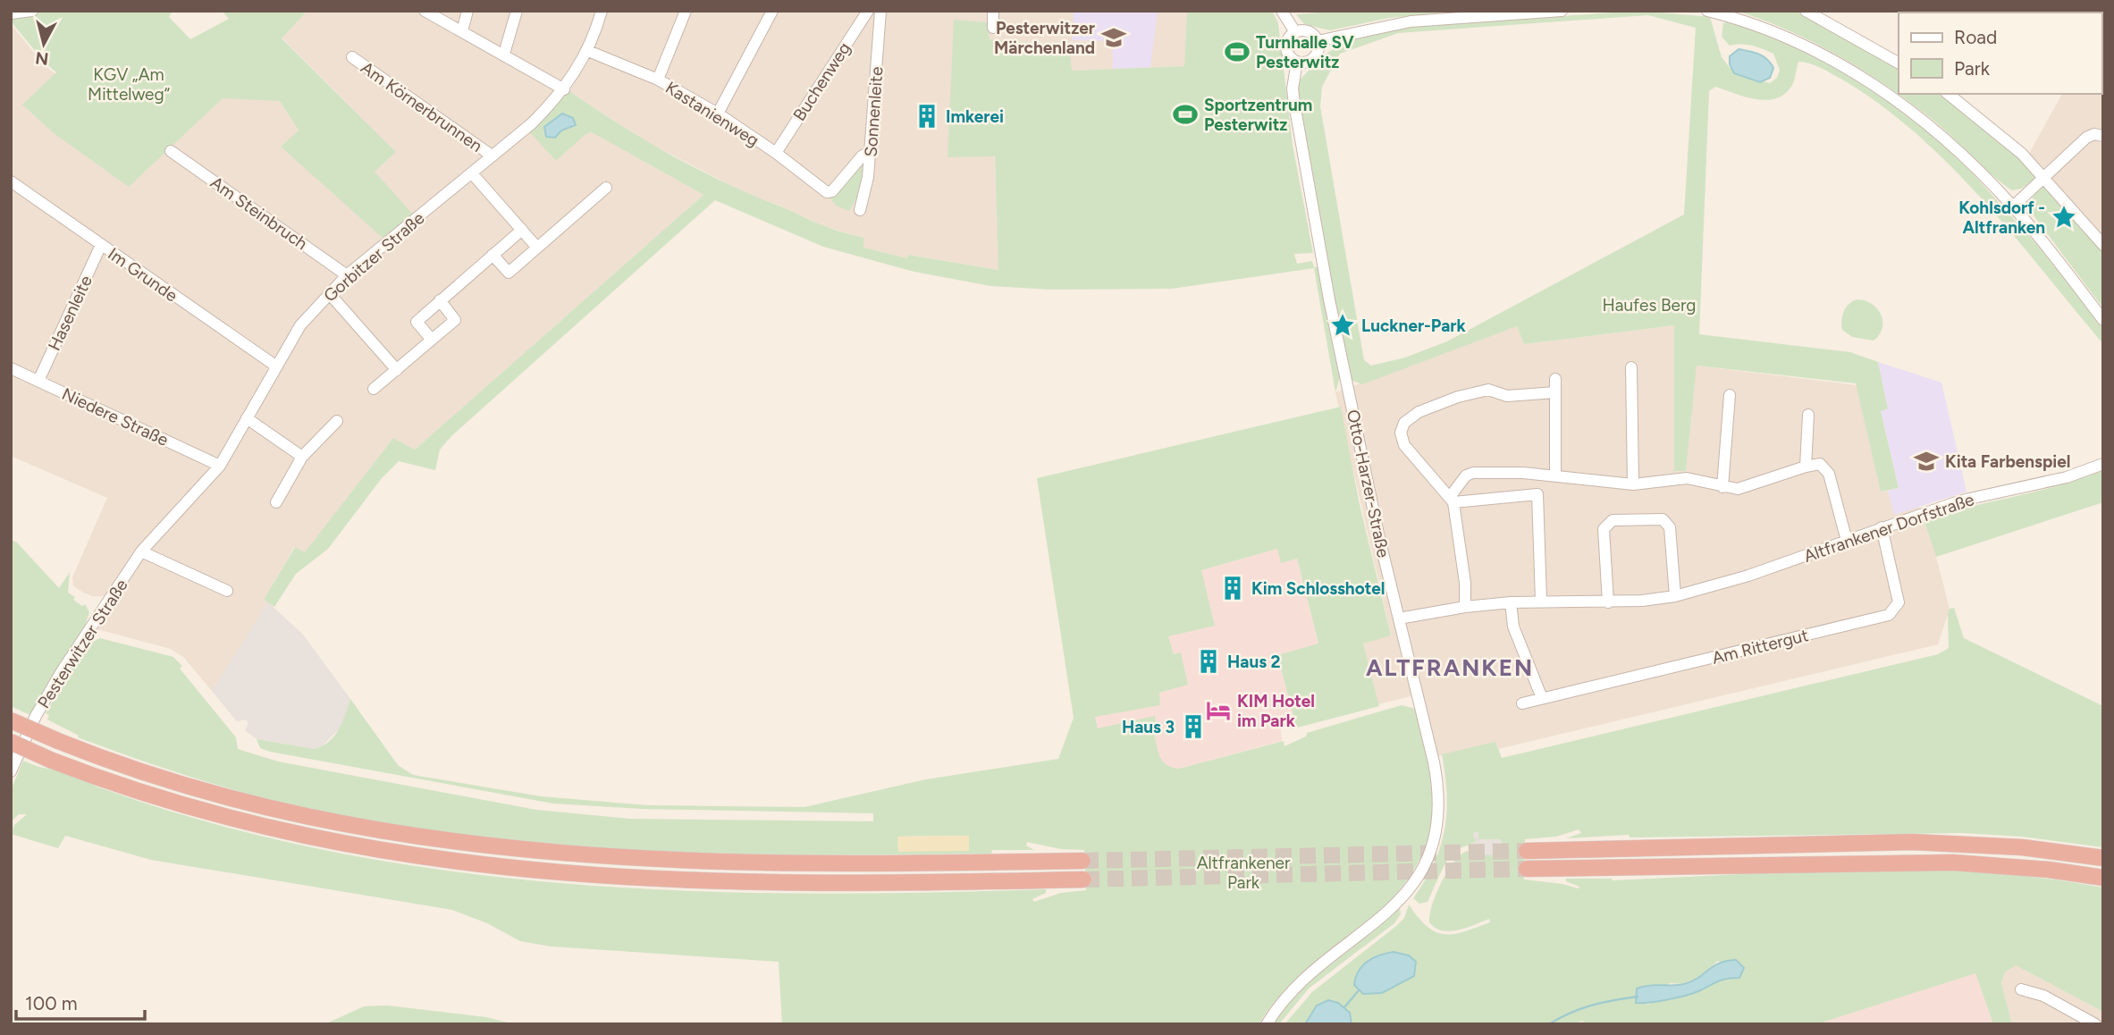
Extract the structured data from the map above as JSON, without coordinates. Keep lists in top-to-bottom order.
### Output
{
  "streets": {
    "street": [
      "Buchenweg",
      "Am Körnerbrunnen",
      "Sonnenleite",
      "Kastanienweg",
      "Am Steinbruch",
      "Gorbitzer Straße",
      "Im Grunde",
      "Hasenleite",
      "Niedere Straße",
      "Otto-Harzer-Straße",
      "Altfrankener Dorfstraße",
      "Pesterwitzer Straße",
      "Am Rittergut"
    ]
  },
  "crossings": [
    ["Buchenweg", "Kastanienweg"],
    ["Am Körnerbrunnen", "Gorbitzer Straße"],
    ["Sonnenleite", "Kastanienweg"],
    ["Kastanienweg", "Gorbitzer Straße"],
    ["Am Steinbruch", "Gorbitzer Straße"],
    ["Gorbitzer Straße", "Im Grunde"],
    ["Gorbitzer Straße", "Niedere Straße"],
    ["Gorbitzer Straße", "Pesterwitzer Straße"],
    ["Im Grunde", "Hasenleite"],
    ["Hasenleite", "Niedere Straße"],
    ["Otto-Harzer-Straße", "Altfrankener Dorfstraße"],
    ["Altfrankener Dorfstraße", "Am Rittergut"]
  ],
  "districts": ["ALTFRANKEN"],
  "parks": ["KGV „Am Mittelweg“", "Haufes Berg", "Altfrankener Park"],
  "places": {
    "school or university": ["Pesterwitzer Märchenland", "Kita Farbenspiel"],
    "sports": ["Turnhalle SV Pesterwitz", "Sportzentrum Pesterwitz"],
    "building": [
      "Imkerei",
      "Kim Schlosshotel",
      "Haus 2",
      "Haus 3"
    ],
    "place": ["Kohlsdorf - Altfranken", "Luckner-Park"],
    "hotel": ["KIM Hotel im Park"]
  },
  "legend": ["Road", "Park"],
  "scale_bar": "100 m",
  "north": "bottom"
}
